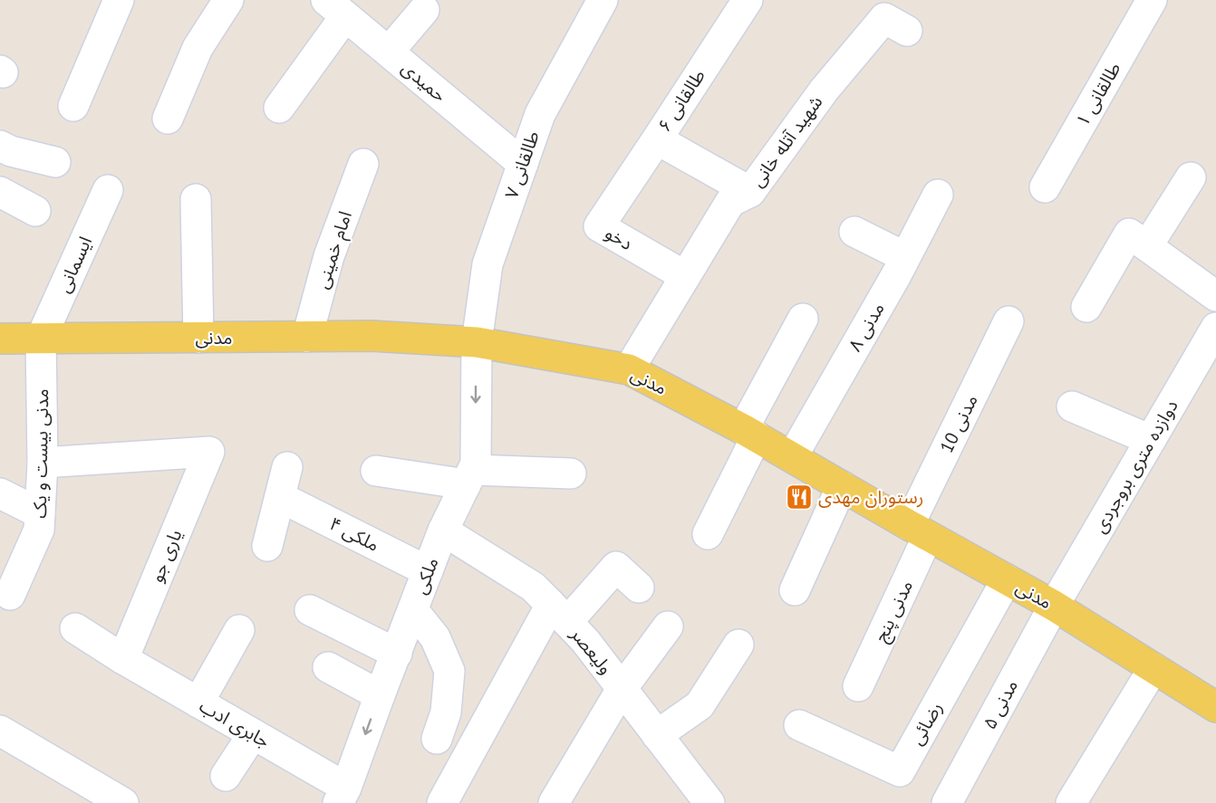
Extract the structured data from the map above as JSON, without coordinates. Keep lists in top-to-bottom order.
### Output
{
  "streets": {
    "main road": ["مدنی"],
    "street": [
      "حمیدی",
      "طالقانی ۱",
      "طالقانی ۶",
      "شهید آتله خانی",
      "طالقانی ۷",
      "دخو",
      "امام خمینی",
      "ایسمانی",
      "مدنی ۸",
      "مدنی 10",
      "مدنی بیست و یک",
      "دوازده متری بروجردی",
      "ملکی ۴",
      "یاری جو",
      "ملکی",
      "مدنی پنج",
      "ولیعصر",
      "مدنی ۵",
      "جابری ادب",
      "رضائی"
    ]
  },
  "crossings": [
    ["حمیدی", "طالقانی ۷"],
    ["طالقانی ۶", "شهید آتله خانی"],
    ["طالقانی ۶", "دخو"],
    ["شهید آتله خانی", "دخو"],
    ["شهید آتله خانی", "مدنی"],
    ["طالقانی ۷", "مدنی"],
    ["طالقانی ۷", "ملکی"],
    ["امام خمینی", "مدنی"],
    ["ایسمانی", "مدنی"],
    ["ایسمانی", "مدنی بیست و یک"],
    ["مدنی ۸", "مدنی"],
    ["مدنی", "مدنی 10"],
    ["مدنی", "مدنی بیست و یک"],
    ["مدنی", "دوازده متری بروجردی"],
    ["مدنی", "ملکی"],
    ["مدنی", "مدنی پنج"],
    ["مدنی", "مدنی ۵"],
    ["مدنی", "رضائی"],
    ["مدنی 10", "مدنی پنج"],
    ["مدنی بیست و یک", "یاری جو"],
    ["دوازده متری بروجردی", "مدنی ۵"],
    ["ملکی ۴", "ملکی"],
    ["یاری جو", "جابری ادب"],
    ["ملکی", "ولیعصر"],
    ["ملکی", "جابری ادب"]
  ],
  "places": {
    "restaurant": ["رستوران مهدی"]
  }
}
